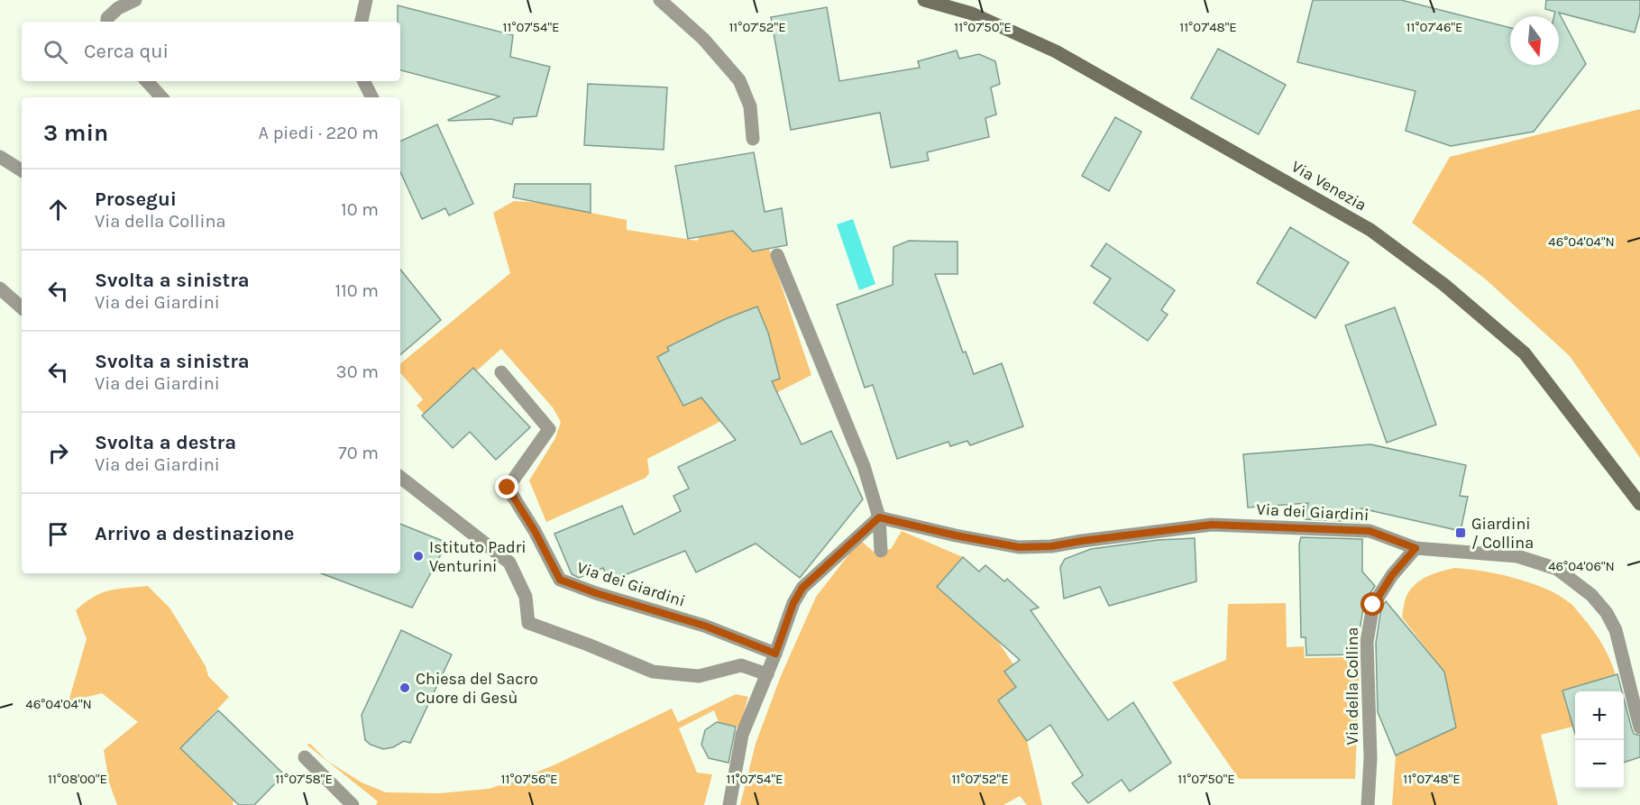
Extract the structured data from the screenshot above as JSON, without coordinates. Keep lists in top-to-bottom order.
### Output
{
  "streets": {
    "main road": ["Via Venezia"],
    "street": ["Via dei Giardini", "Via della Collina"]
  },
  "crossings": [
    ["Via dei Giardini", "Via della Collina"]
  ],
  "places": {
    "transit": ["Giardini / Collina"],
    "other": ["Istituto Padri Venturini", "Chiesa del Sacro Cuore di Gesù"]
  },
  "north": "bottom",
  "page": {
    "search": "Cerca qui",
    "heading": ["3 min", "A piedi · 220 m"],
    "list": [
      ["Prosegui", "Via della Collina", "10 m"],
      ["Svolta a sinistra", "Via dei Giardini", "110 m"],
      ["Svolta a sinistra", "Via dei Giardini", "30 m"],
      ["Svolta a destra", "Via dei Giardini", "70 m"],
      "Arrivo a destinazione"
    ],
    "map_buttons": ["+", "−"]
  },
  "coordinates": [
    "11°07'54\"E",
    "11°07'52\"E",
    "11°07'50\"E",
    "11°07'48\"E",
    "11°07'46\"E",
    "46°04'04\"N",
    "46°04'06\"N",
    "11°08'00\"E",
    "11°07'58\"E",
    "11°07'56\"E"
  ]
}
